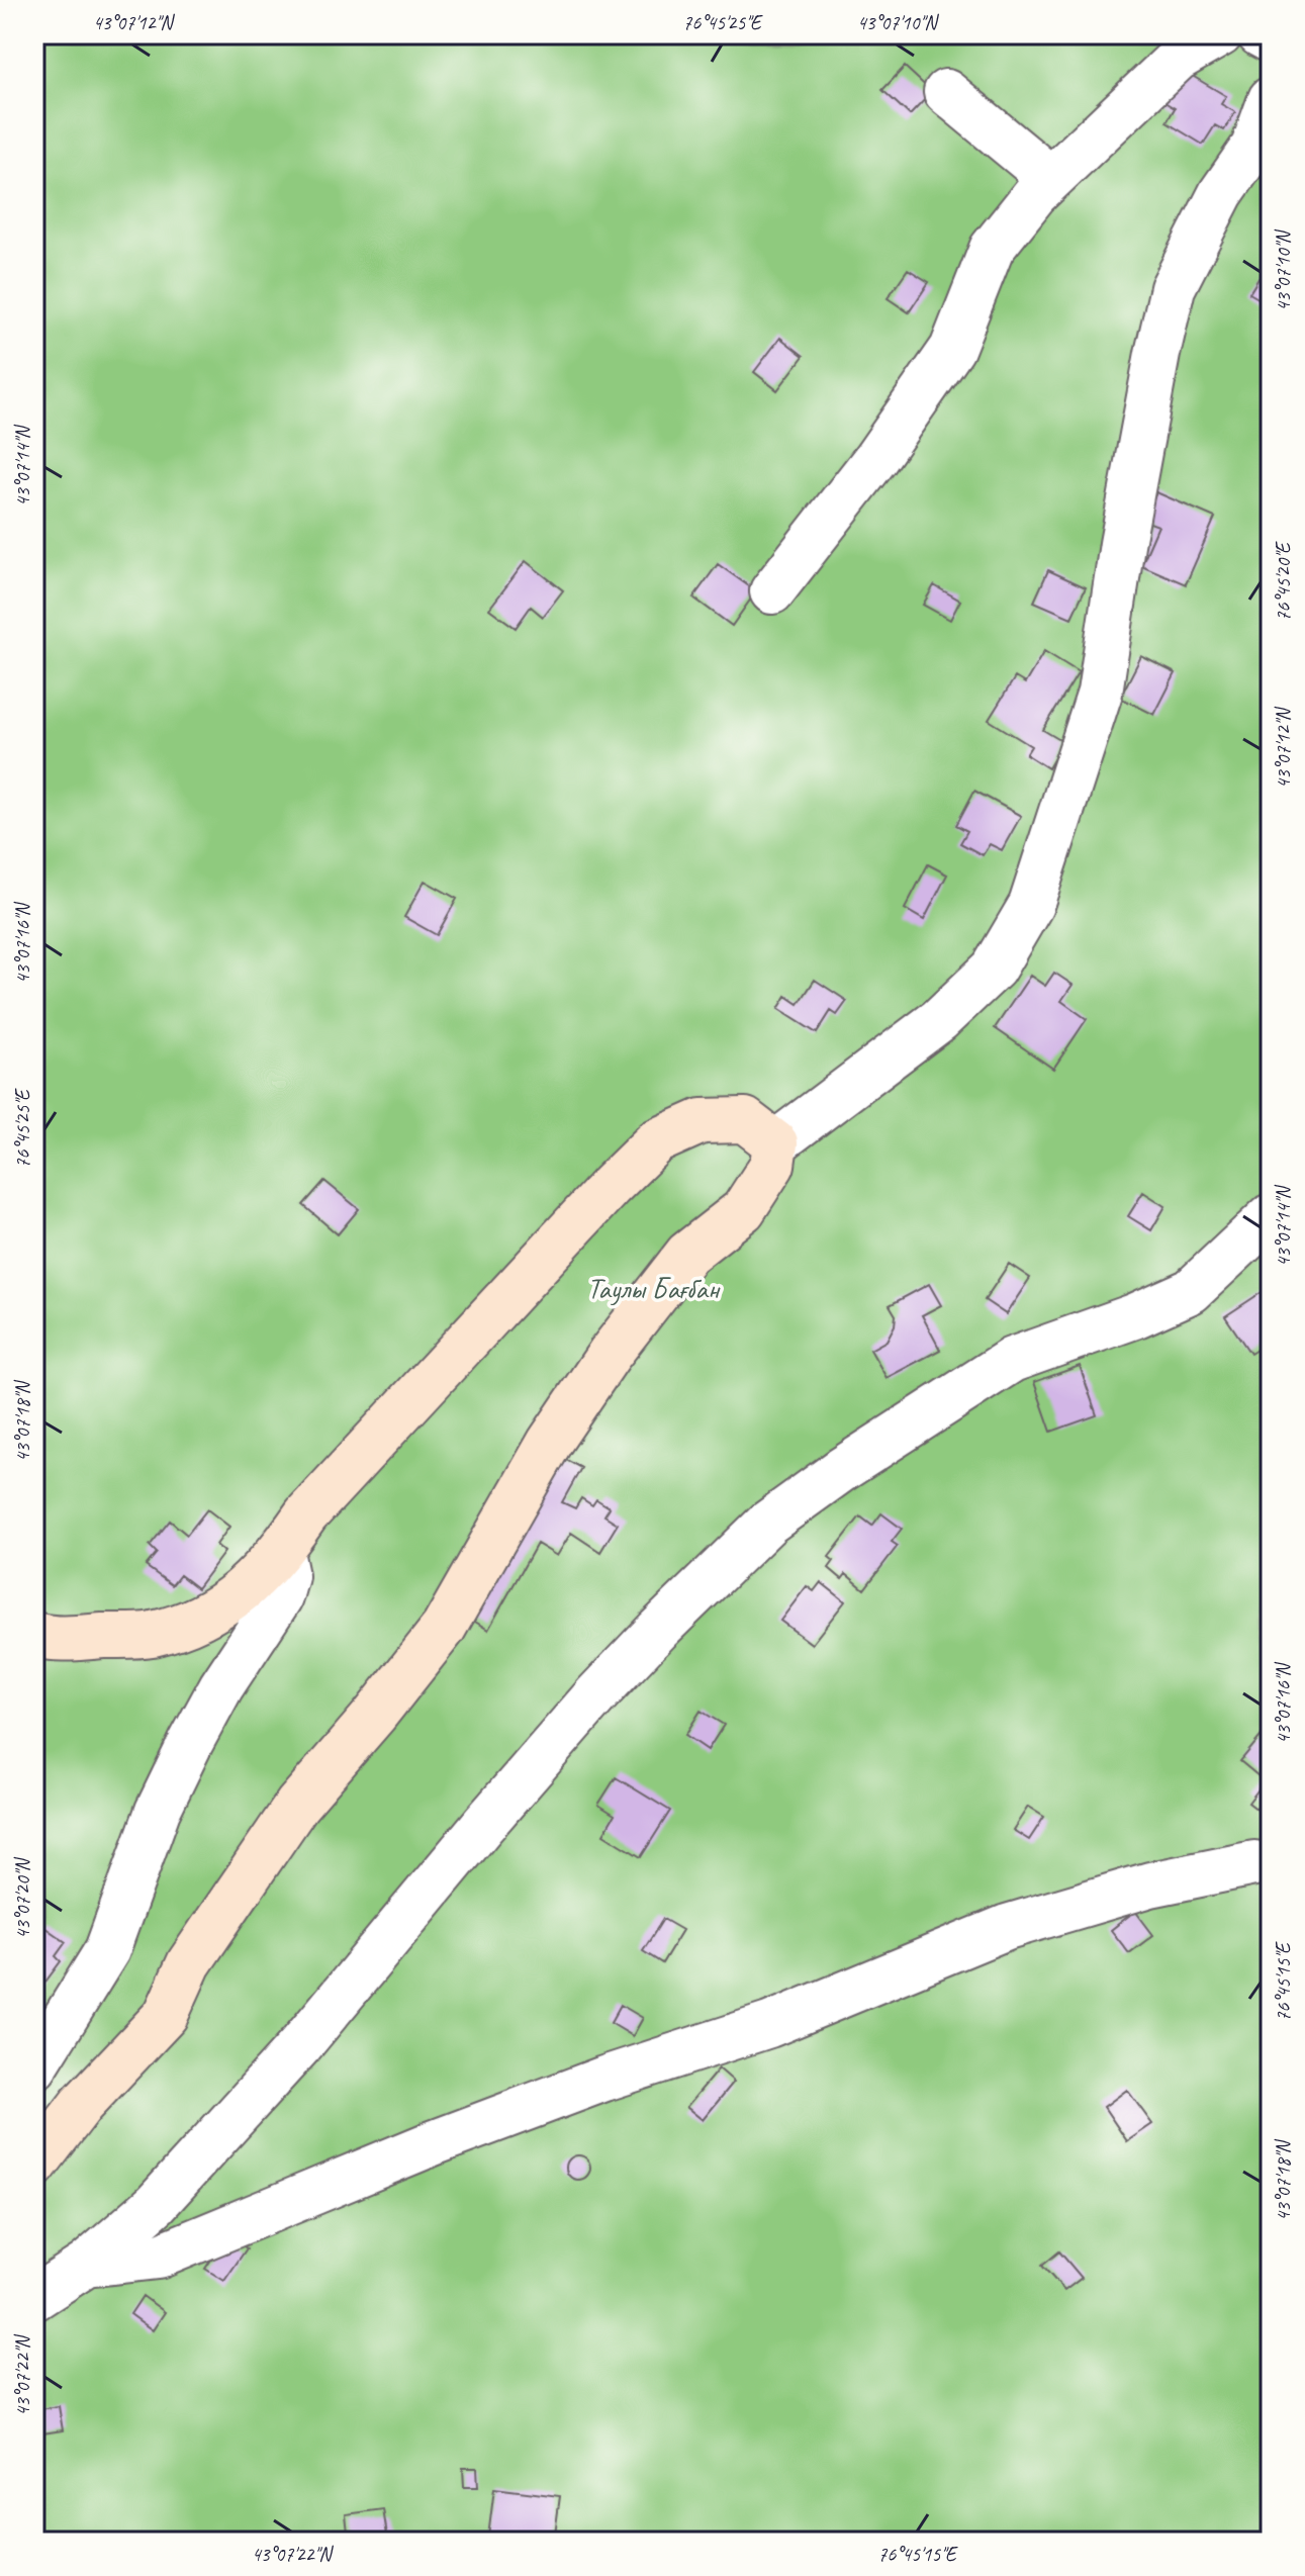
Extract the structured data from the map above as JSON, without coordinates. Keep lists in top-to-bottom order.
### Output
{
  "parks": ["Таулы Бағбан"],
  "coordinates": [
    "43°07'12\"N",
    "76°45'25\"E",
    "43°07'10\"N",
    "43°07'14\"N",
    "76°45'20\"E",
    "43°07'16\"N",
    "43°07'18\"N",
    "43°07'20\"N",
    "76°45'15\"E",
    "43°07'22\"N"
  ]
}
